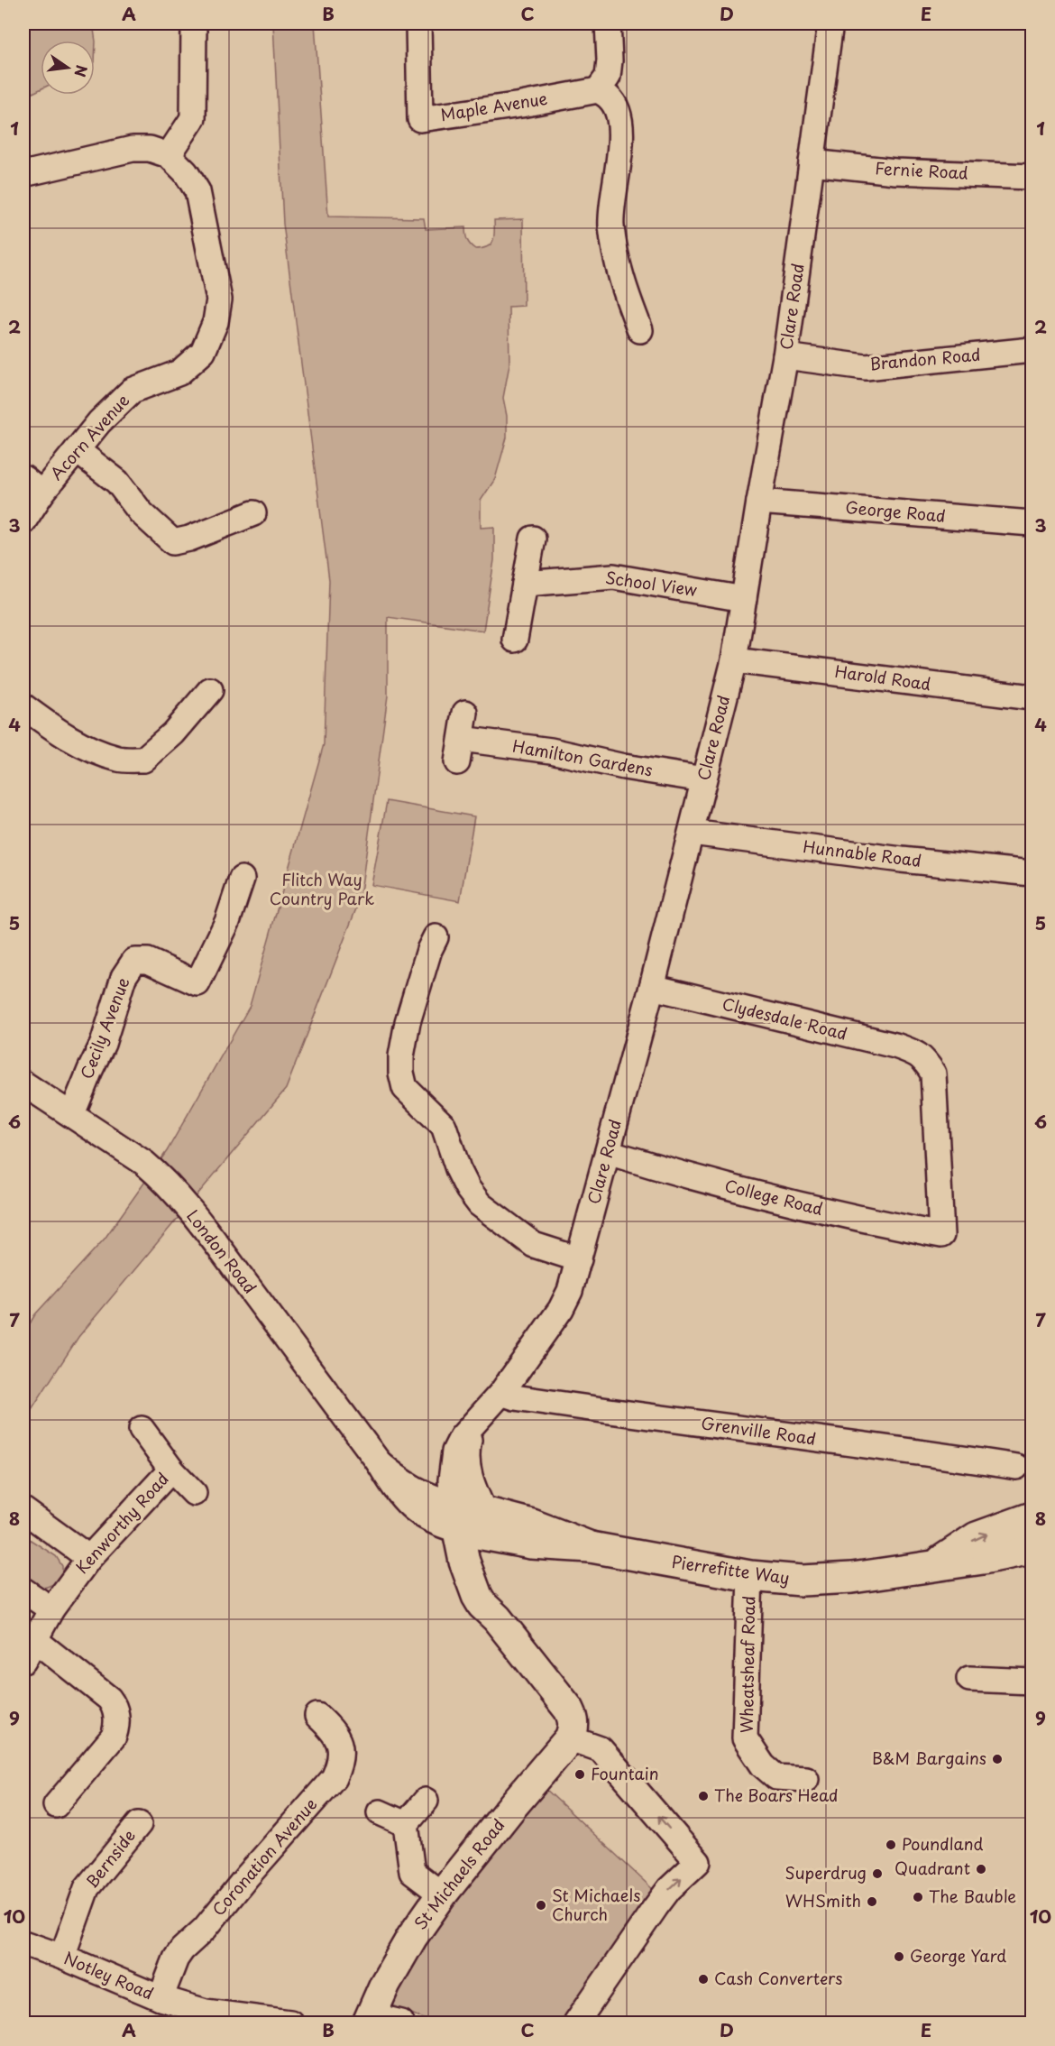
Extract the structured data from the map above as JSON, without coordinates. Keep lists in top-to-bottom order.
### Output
{
  "streets": {
    "main road": ["Pierrefitte Way", "St Michaels Road"],
    "street": [
      "Maple Avenue",
      "Fernie Road",
      "Clare Road",
      "Brandon Road",
      "Acorn Avenue",
      "George Road",
      "School View",
      "Harold Road",
      "Hamilton Gardens",
      "Hunnable Road",
      "Clydesdale Road",
      "Cecily Avenue",
      "College Road",
      "London Road",
      "Grenville Road",
      "Kenworthy Road",
      "Wheatsheaf Road",
      "Coronation Avenue",
      "Bernside",
      "Notley Road"
    ]
  },
  "crossings": [
    ["Fernie Road", "Clare Road"],
    ["Clare Road", "Brandon Road"],
    ["Clare Road", "George Road"],
    ["Clare Road", "School View"],
    ["Clare Road", "Harold Road"],
    ["Clare Road", "Hamilton Gardens"],
    ["Clare Road", "Hunnable Road"],
    ["Clare Road", "Clydesdale Road"],
    ["Clare Road", "College Road"],
    ["Clare Road", "London Road"],
    ["Clare Road", "Grenville Road"],
    ["Clare Road", "Pierrefitte Way"],
    ["Clydesdale Road", "College Road"],
    ["Cecily Avenue", "London Road"],
    ["London Road", "Pierrefitte Way"],
    ["Pierrefitte Way", "Wheatsheaf Road"],
    ["Coronation Avenue", "Notley Road"],
    ["Bernside", "Notley Road"]
  ],
  "parks": ["Flitch Way Country Park"],
  "places": [
    "B&M Bargains",
    "Fountain",
    "The Boars Head",
    "Poundland",
    "Quadrant",
    "Superdrug",
    "The Bauble",
    "WHSmith",
    "St Michaels Church",
    "George Yard",
    "Cash Converters"
  ],
  "north": "right",
  "grid": {
    "columns": [
      "A",
      "B",
      "C",
      "D",
      "E"
    ],
    "rows": [
      "1",
      "2",
      "3",
      "4",
      "5",
      "6",
      "7",
      "8",
      "9",
      "10"
    ]
  }
}
